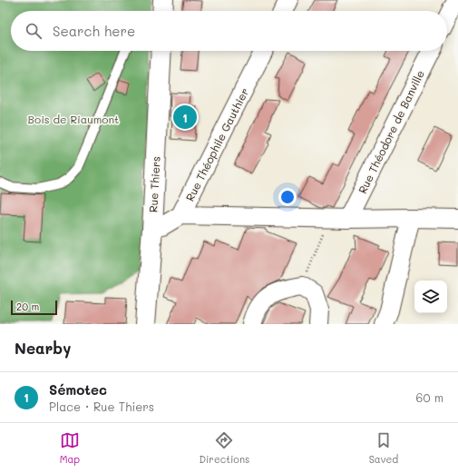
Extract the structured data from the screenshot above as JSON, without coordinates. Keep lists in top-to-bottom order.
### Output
{
  "streets": {
    "street": ["Rue Théodore de Banville", "Rue Théophile Gauthier", "Rue Thiers"]
  },
  "parks": ["Bois de Riaumont"],
  "scale_bar": "20 m",
  "page": {
    "search": "Search here",
    "pins": "1",
    "scale": "20 m",
    "heading": "Nearby",
    "list": [
      {
        "mark": "1",
        "name": "Sémotec",
        "note": "Place · Rue Thiers",
        "value": "60 m"
      }
    ],
    "nav": ["Map", "Directions", "Saved"]
  }
}
